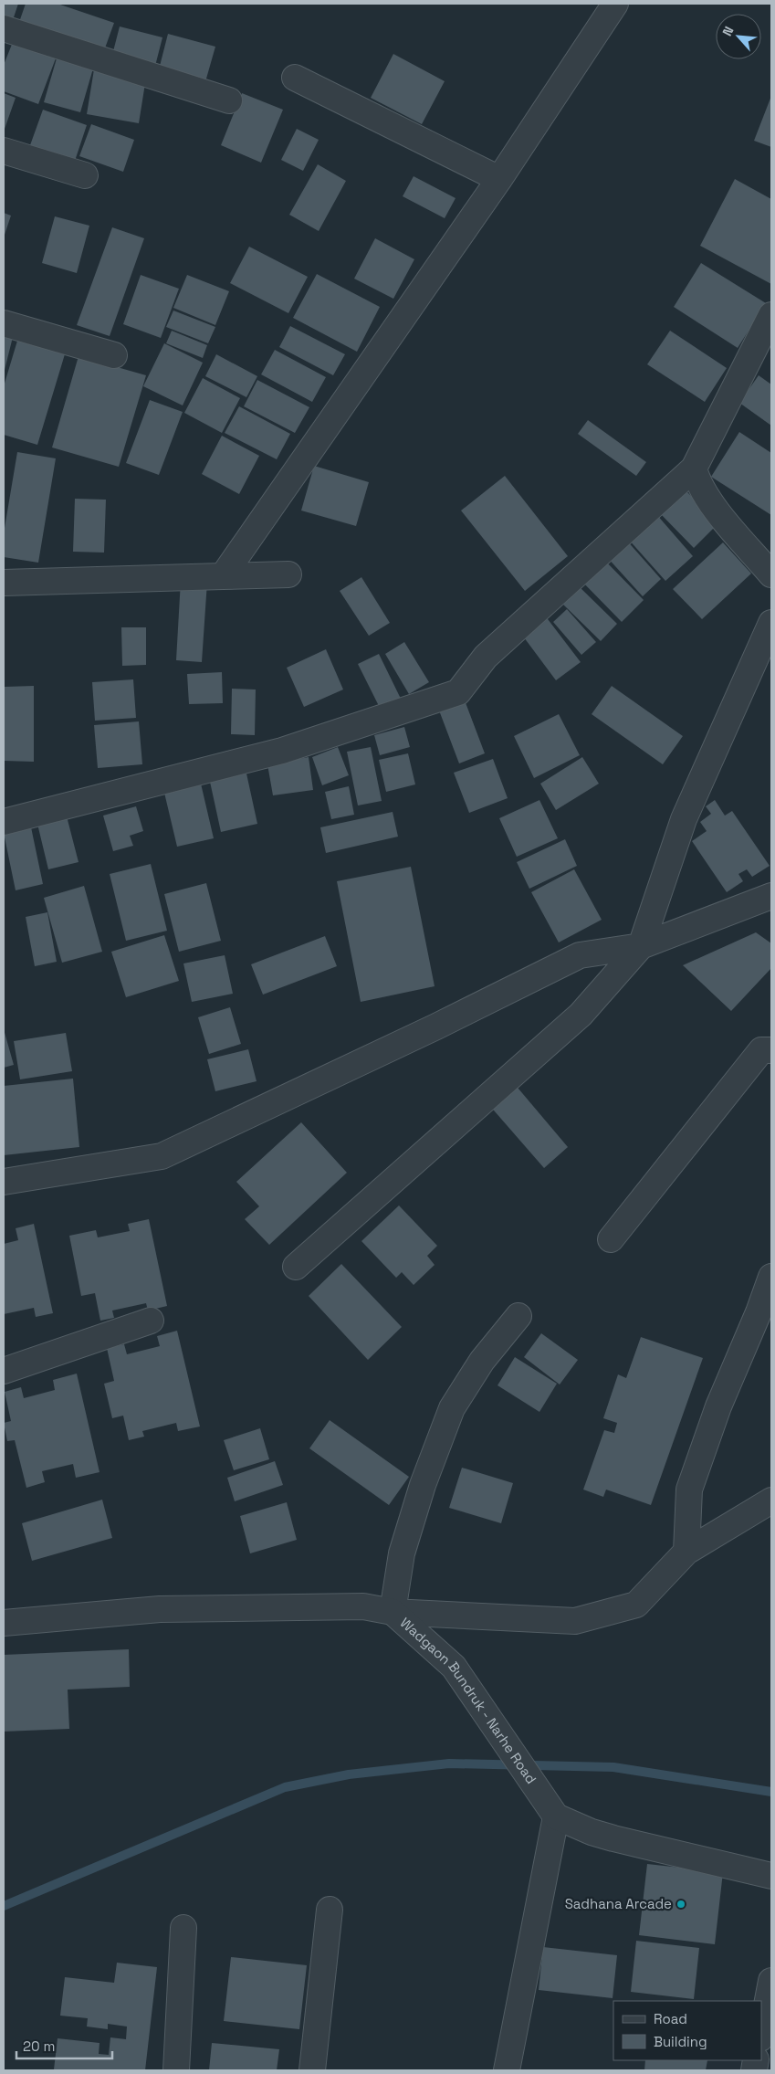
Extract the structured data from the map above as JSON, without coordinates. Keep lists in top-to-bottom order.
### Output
{
  "streets": {
    "street": ["Wadgaon Bundruk - Narhe Road"]
  },
  "places": ["Sadhana Arcade"],
  "legend": ["Road", "Building"],
  "scale_bar": "20 m",
  "north": "top left"
}
